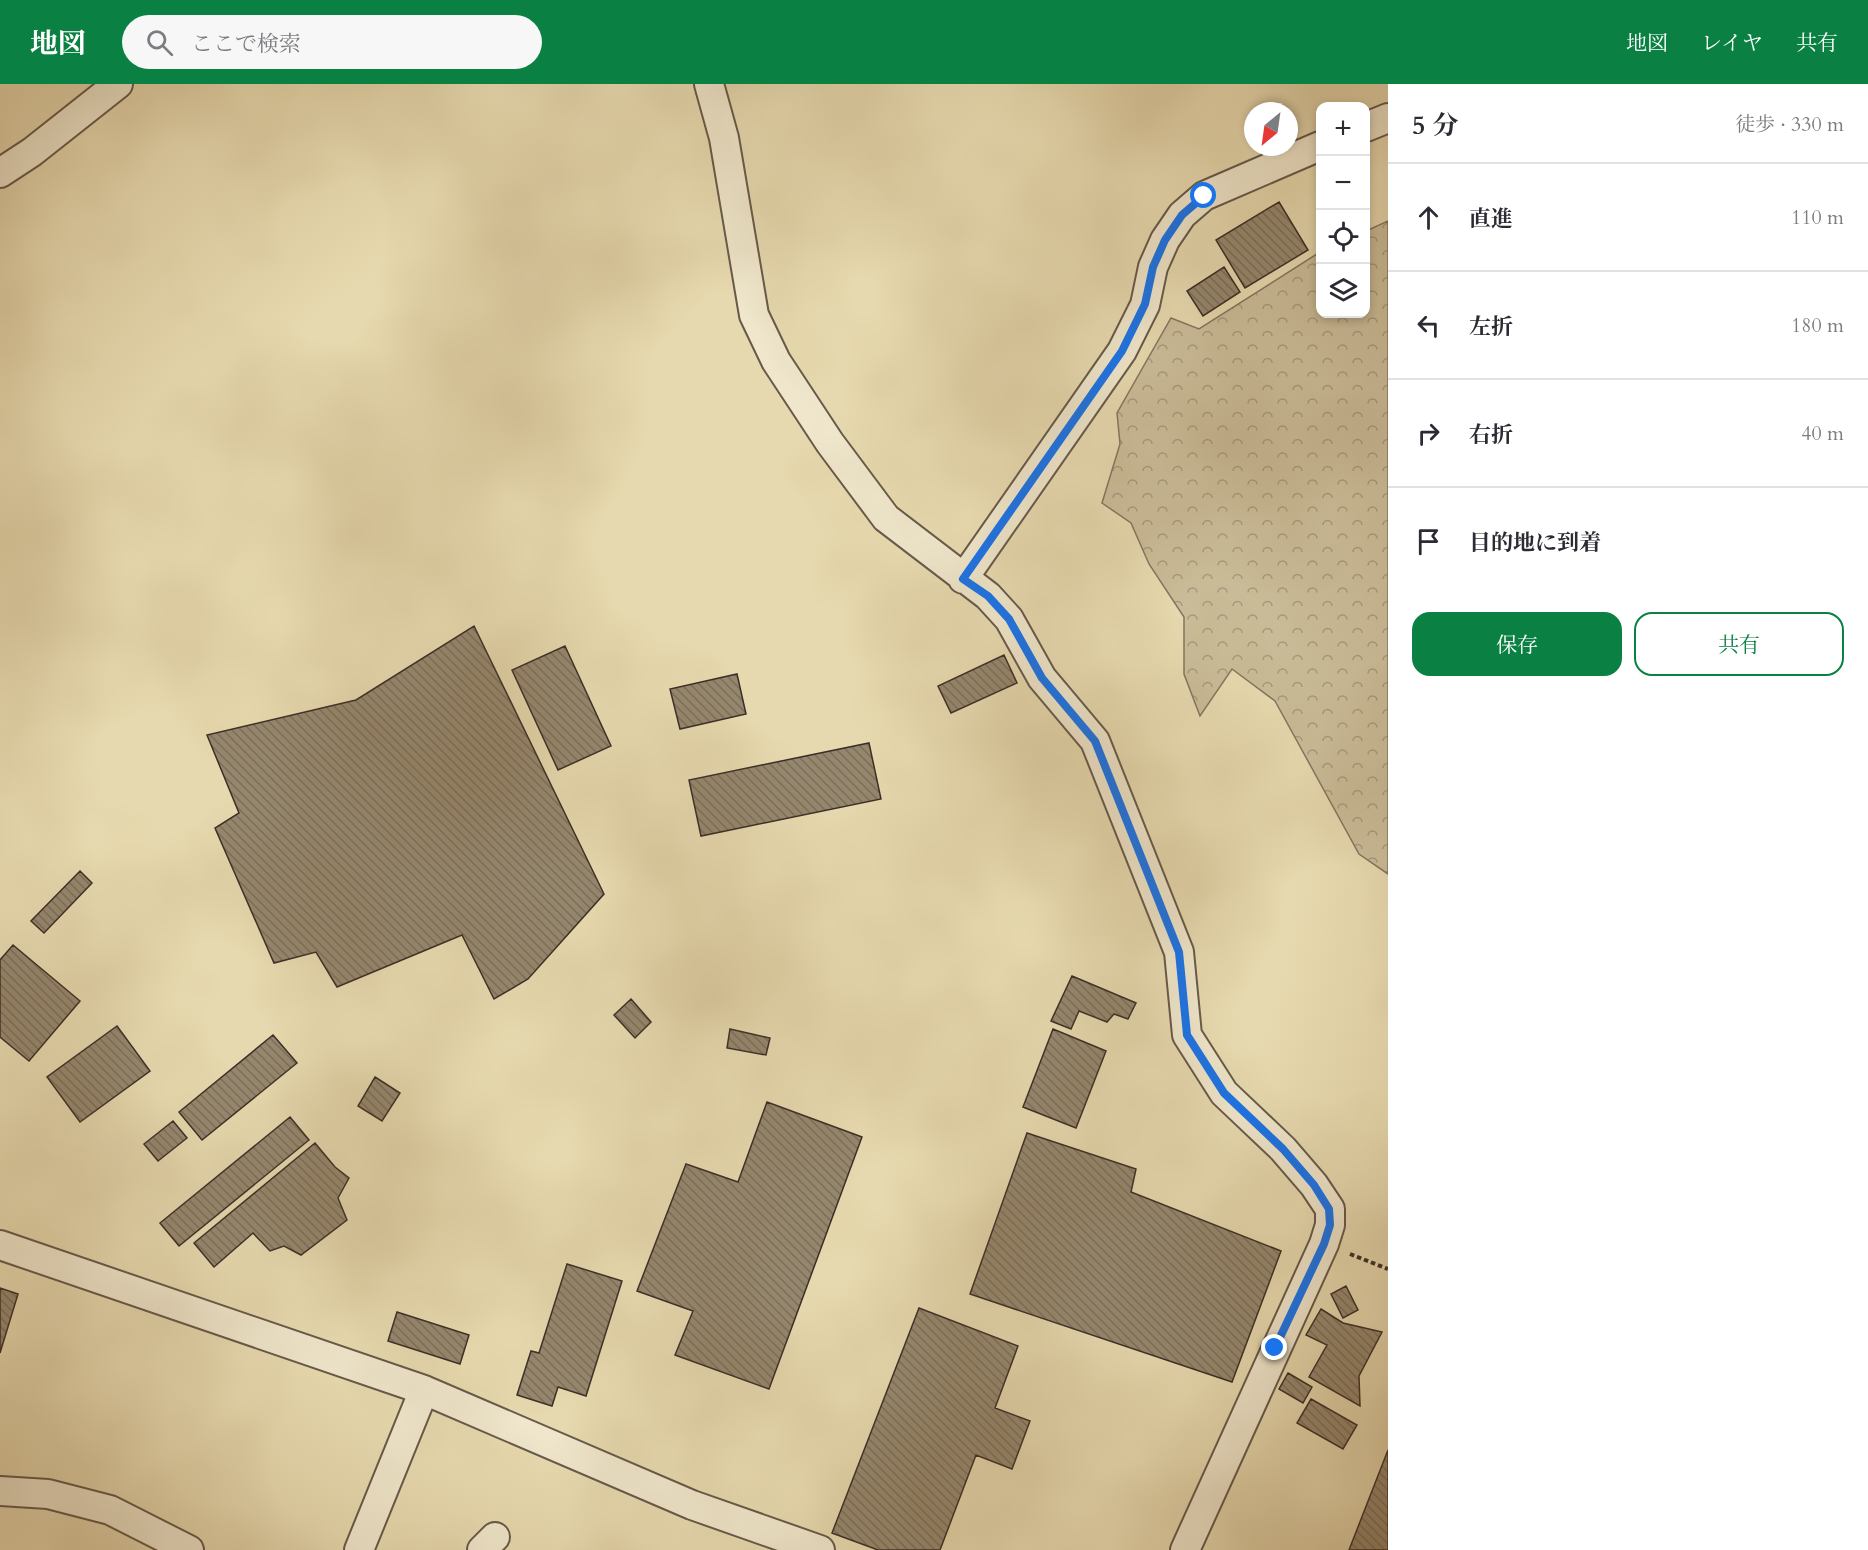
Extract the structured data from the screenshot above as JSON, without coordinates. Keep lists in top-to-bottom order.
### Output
{
  "north": "bottom left",
  "page": {
    "header": "地図",
    "search": "ここで検索",
    "nav": ["地図", "レイヤ", "共有"],
    "heading": ["5 分", "徒歩 · 330 m"],
    "map_buttons": ["+", "−"],
    "list": [
      ["直進", "110 m"],
      ["左折", "180 m"],
      ["右折", "40 m"],
      "目的地に到着"
    ],
    "buttons": ["保存", "共有"]
  }
}
